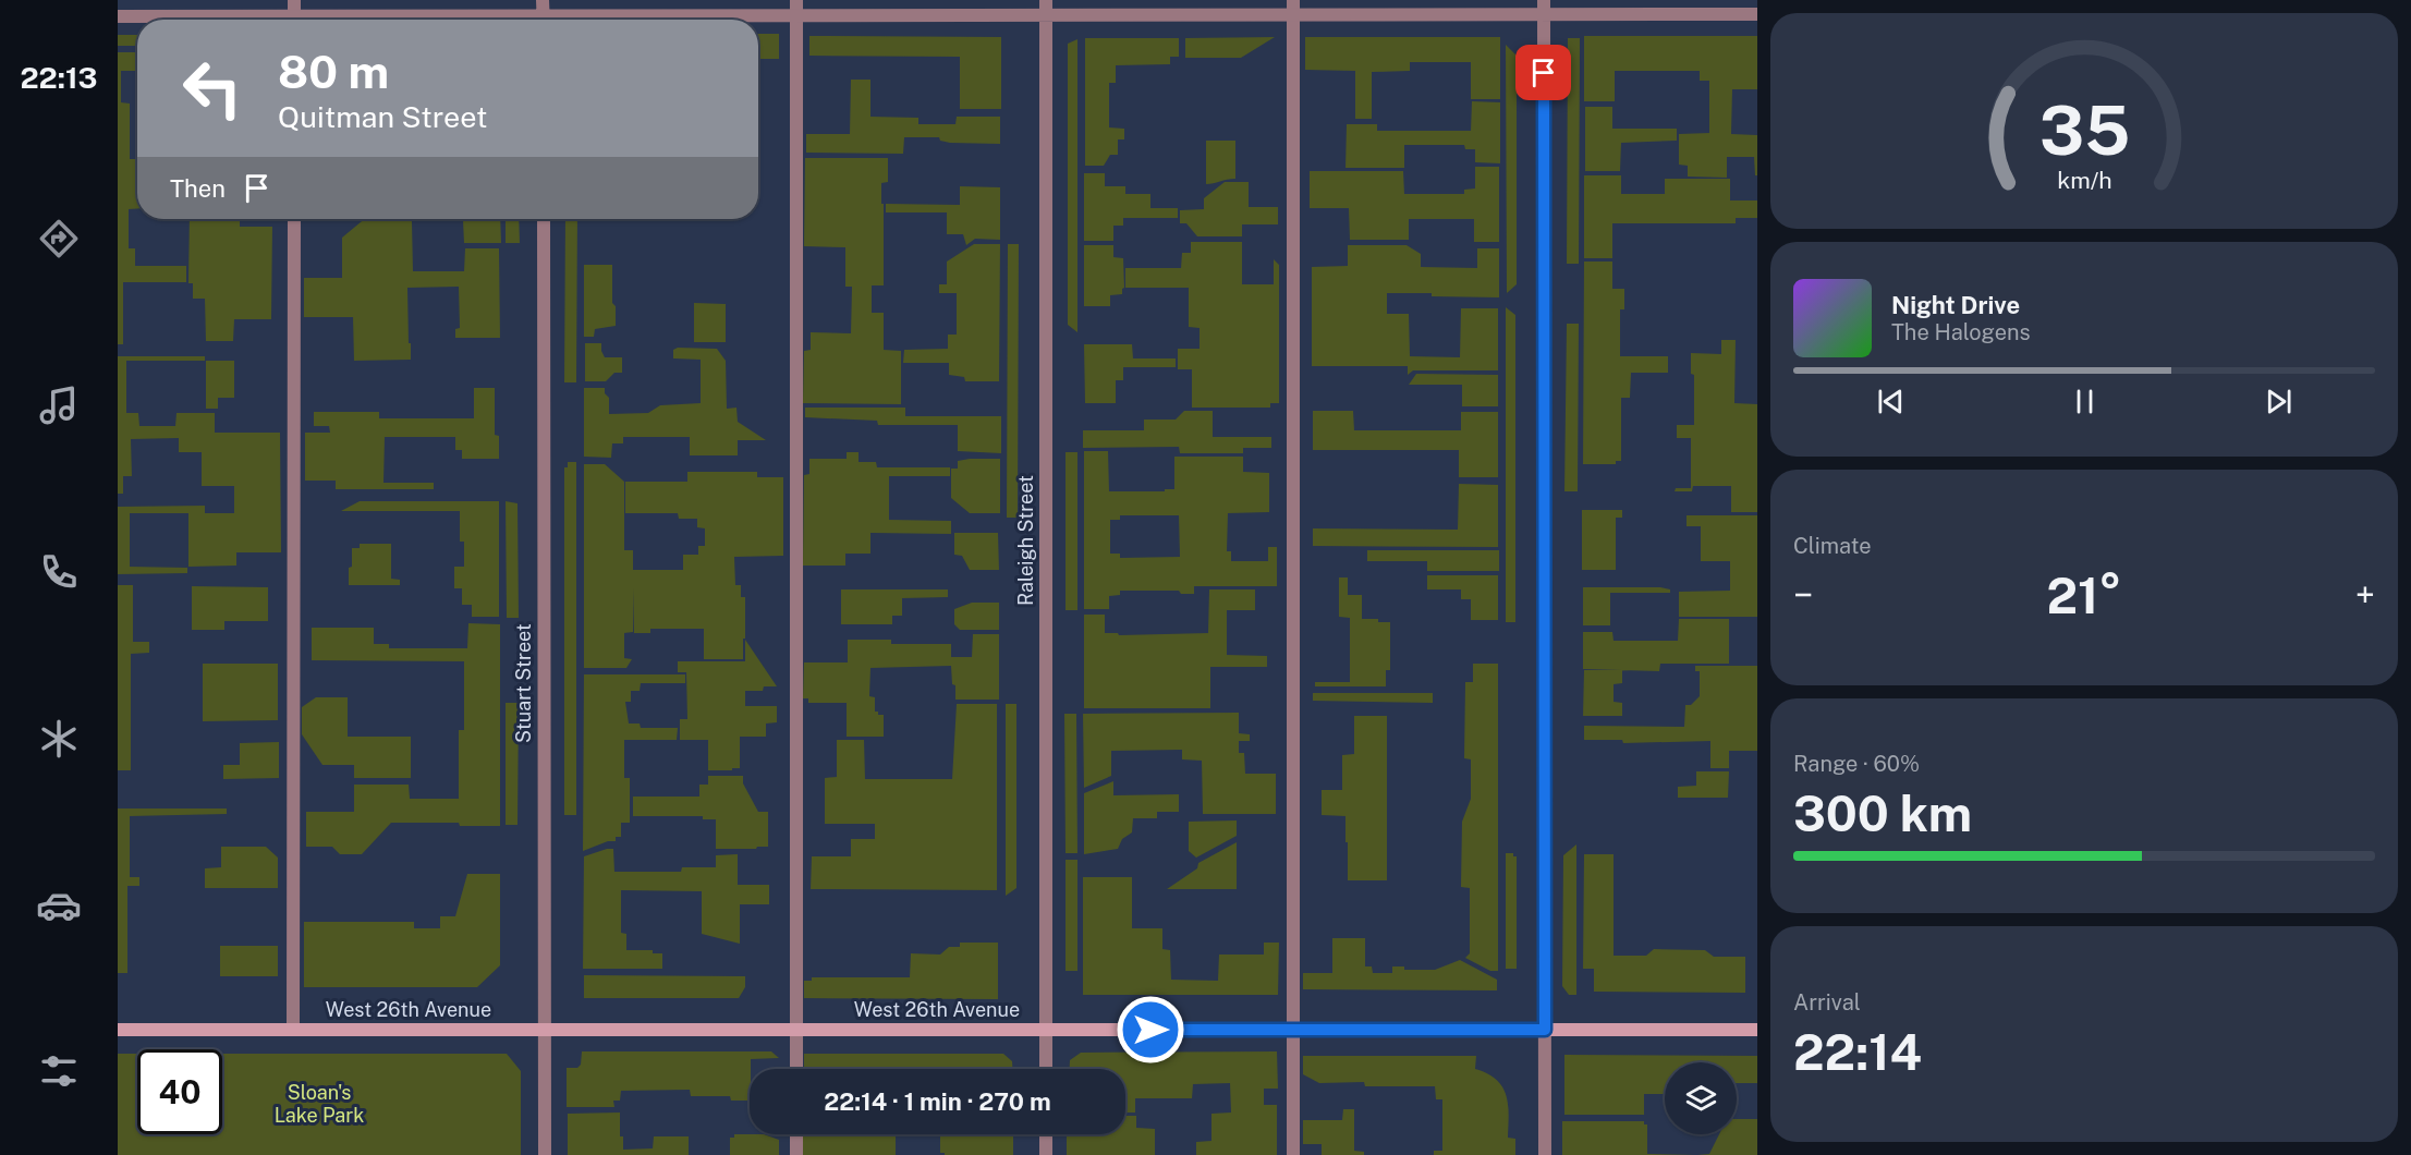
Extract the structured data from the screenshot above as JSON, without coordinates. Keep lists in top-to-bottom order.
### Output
{
  "streets": {
    "street": ["Raleigh Street", "Stuart Street", "West 26th Avenue"]
  },
  "crossings": [
    ["Raleigh Street", "West 26th Avenue"],
    ["Stuart Street", "West 26th Avenue"]
  ],
  "parks": ["Sloan's Lake Park"],
  "page": {
    "tabs": "22:13",
    "turn": ["80 m", "Quitman Street"],
    "then": "Then",
    "song": ["Night Drive", "The Halogens"],
    "tile": [
      "Climate",
      ["Range · 60%", "300 km"],
      ["Arrival", "22:14"]
    ],
    "heat": ["−", "21°", "+"],
    "limit": "40",
    "trip": "22:14 · 1 min · 270 m",
    "gauge": ["35", "km/h"]
  }
}
